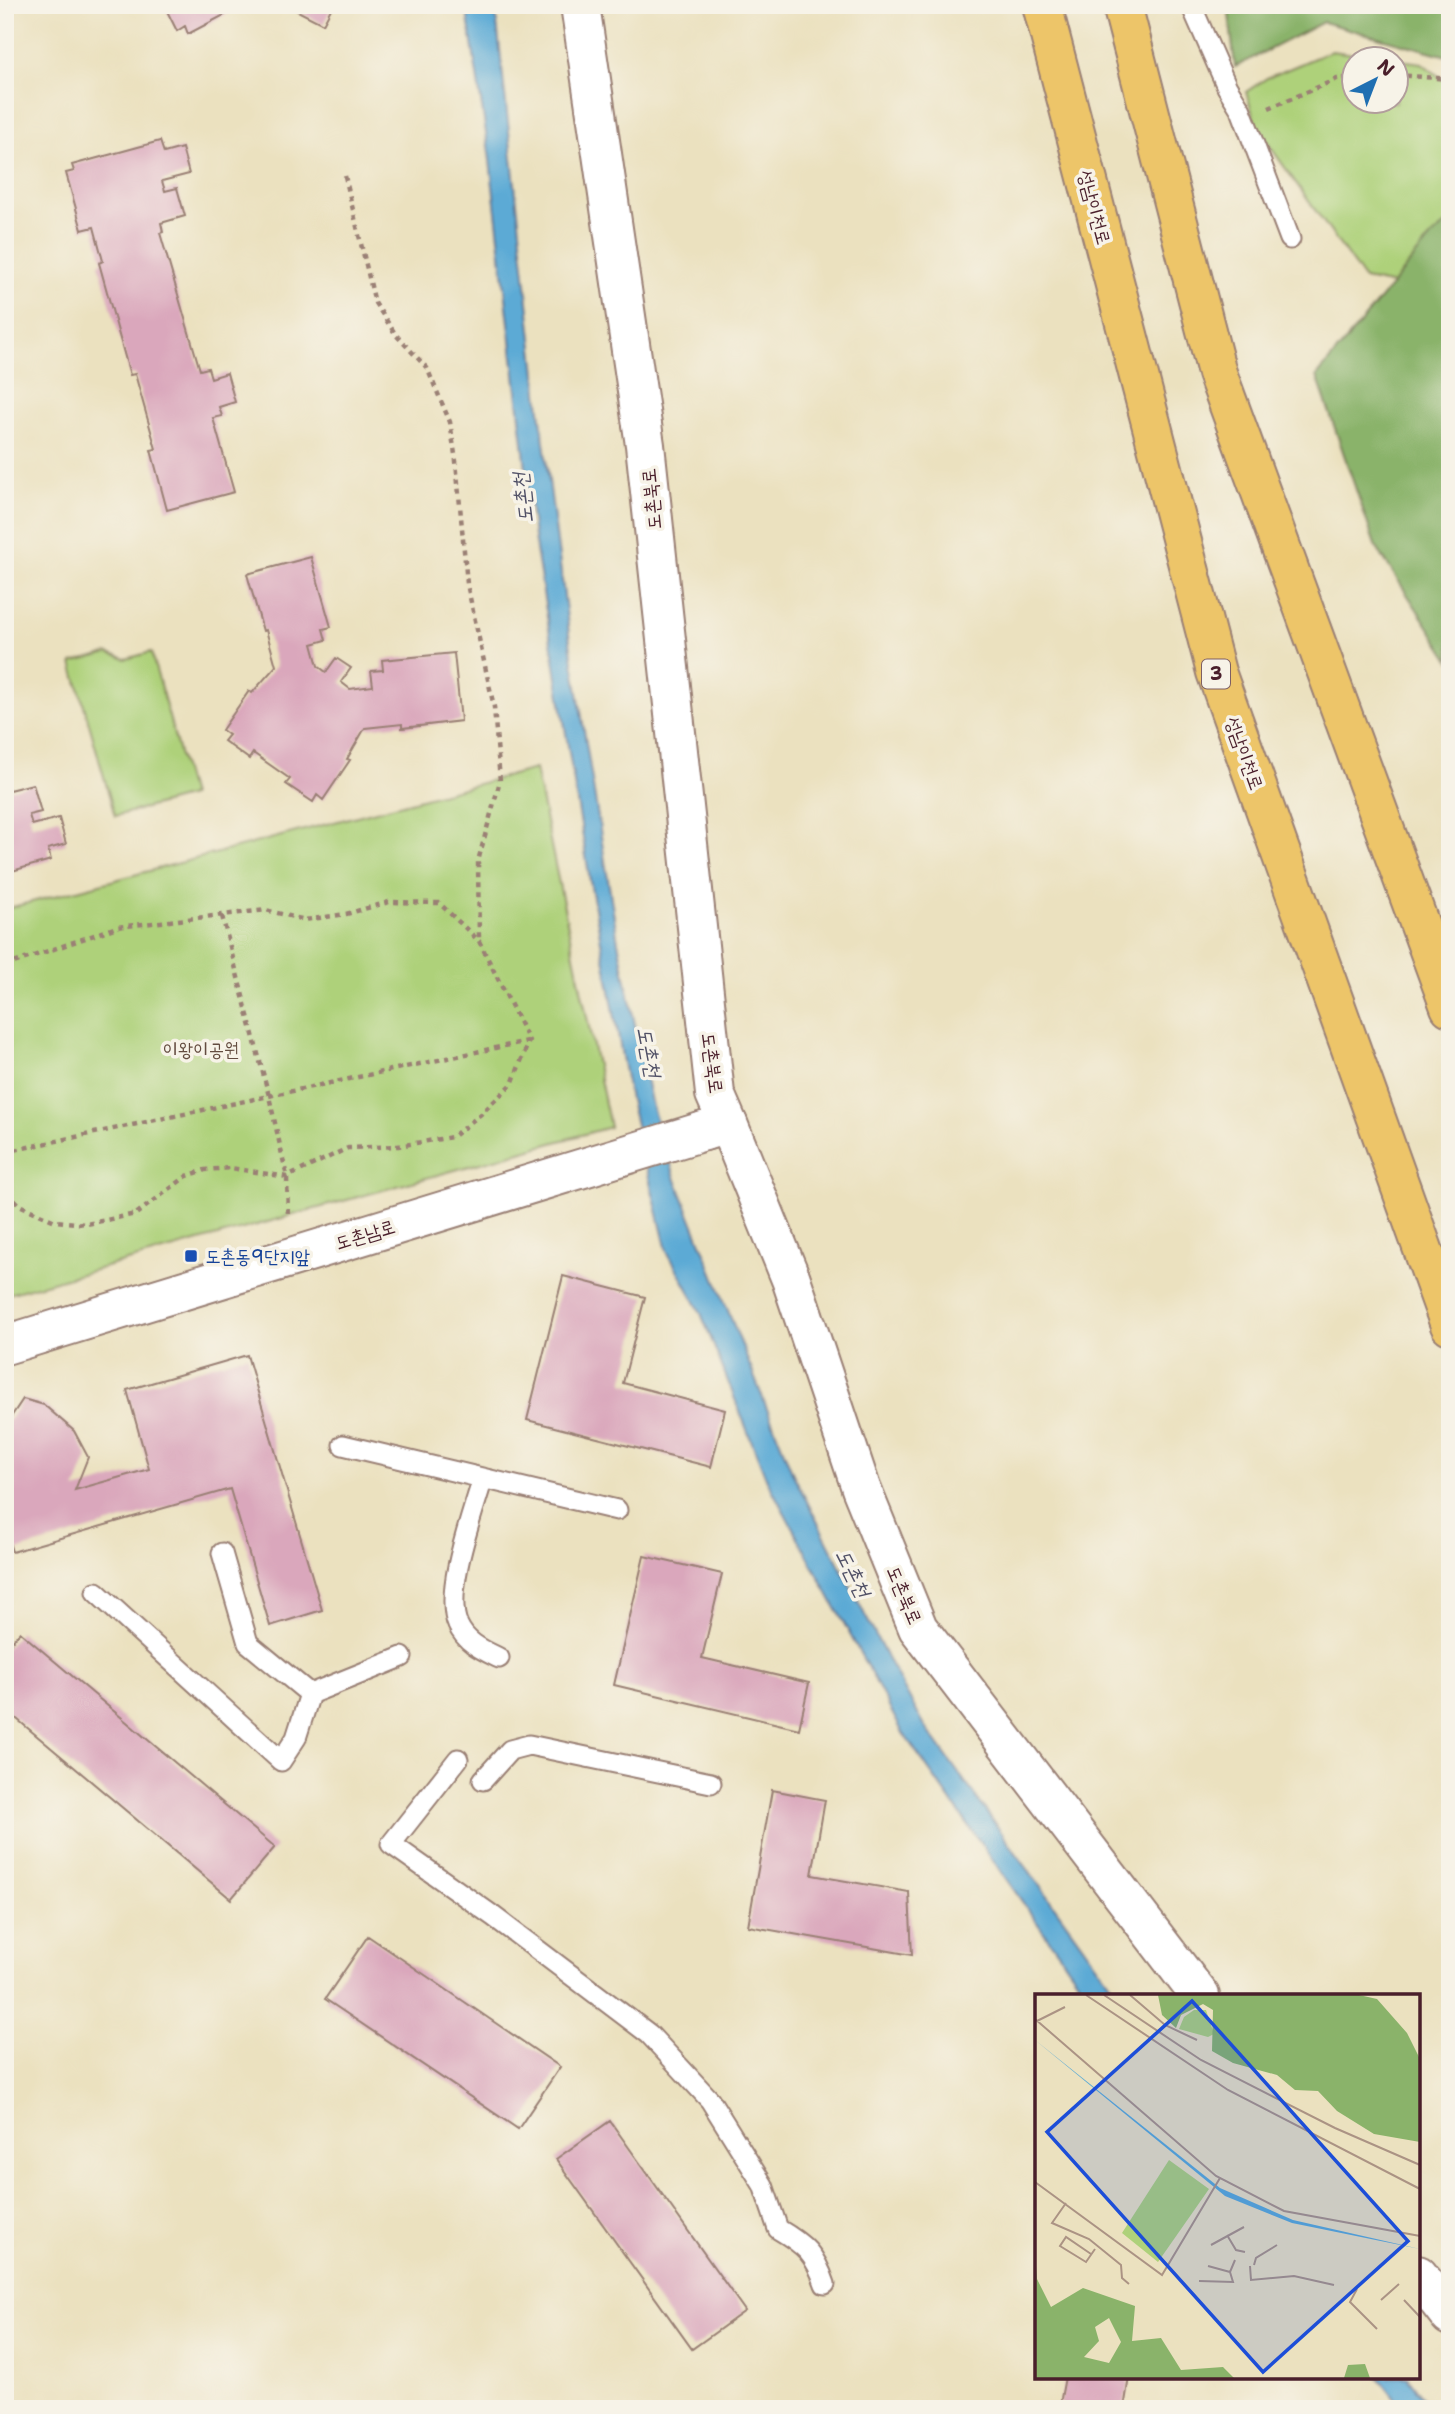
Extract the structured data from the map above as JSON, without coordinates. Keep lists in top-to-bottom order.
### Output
{
  "streets": {
    "highway": ["성남이천로", "3"],
    "street": ["도촌북로", "도촌남로"]
  },
  "crossings": [
    ["도촌북로", "도촌남로"]
  ],
  "water": ["도촌천"],
  "parks": ["이왕이공원"],
  "places": {
    "transit": ["도촌동9단지앞"]
  },
  "north": "top right"
}
